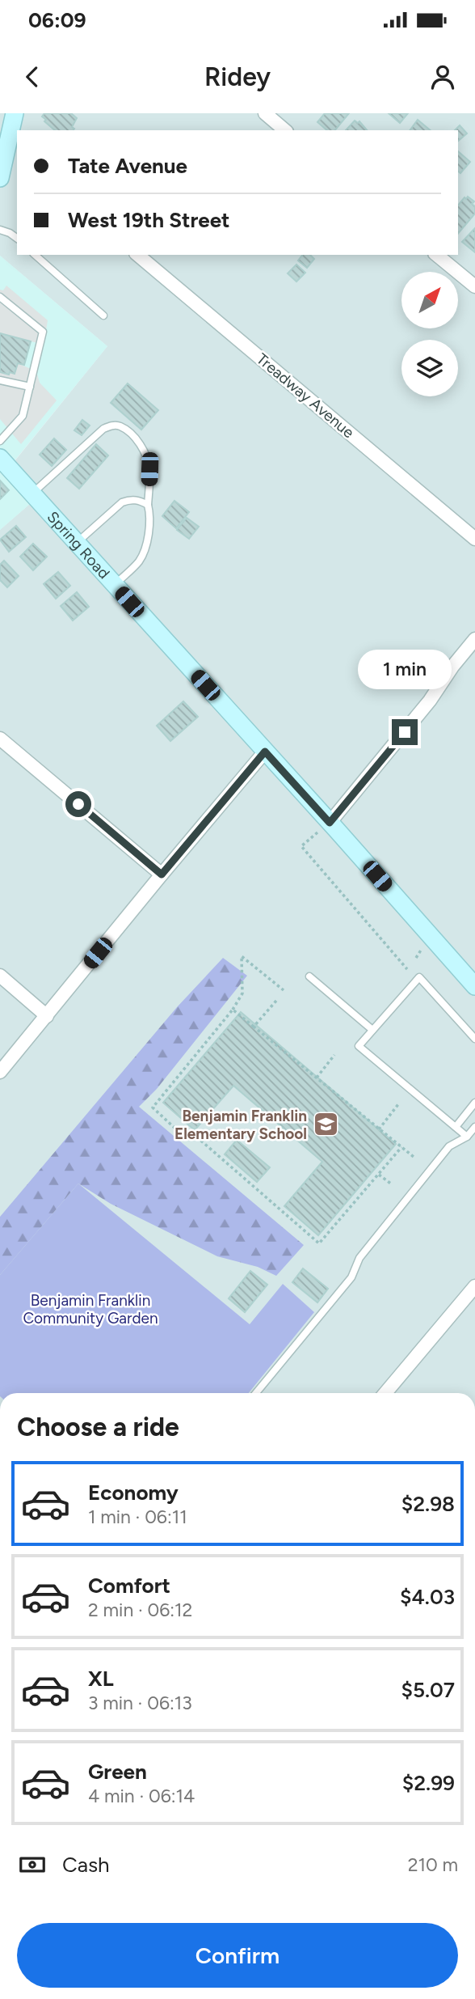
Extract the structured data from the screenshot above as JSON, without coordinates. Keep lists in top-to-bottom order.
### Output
{
  "streets": {
    "street": ["Treadway Avenue", "Spring Road"]
  },
  "parks": ["Benjamin Franklin Community Garden"],
  "places": {
    "school or university": ["Benjamin Franklin Elementary School"]
  },
  "north": "top right",
  "page": {
    "status": "06:09",
    "header": "Ridey",
    "banner": ["Tate Avenue", "West 19th Street"],
    "bubble": "1 min",
    "heading": "Choose a ride",
    "list": [
      {
        "name": "Economy",
        "note": "1 min · 06:11",
        "value": "$2.98"
      },
      {
        "name": "Comfort",
        "note": "2 min · 06:12",
        "value": "$4.03"
      },
      {
        "name": "XL",
        "note": "3 min · 06:13",
        "value": "$5.07"
      },
      {
        "name": "Green",
        "note": "4 min · 06:14",
        "value": "$2.99"
      }
    ],
    "pay": ["Cash", "210 m"],
    "buttons": "Confirm"
  }
}
